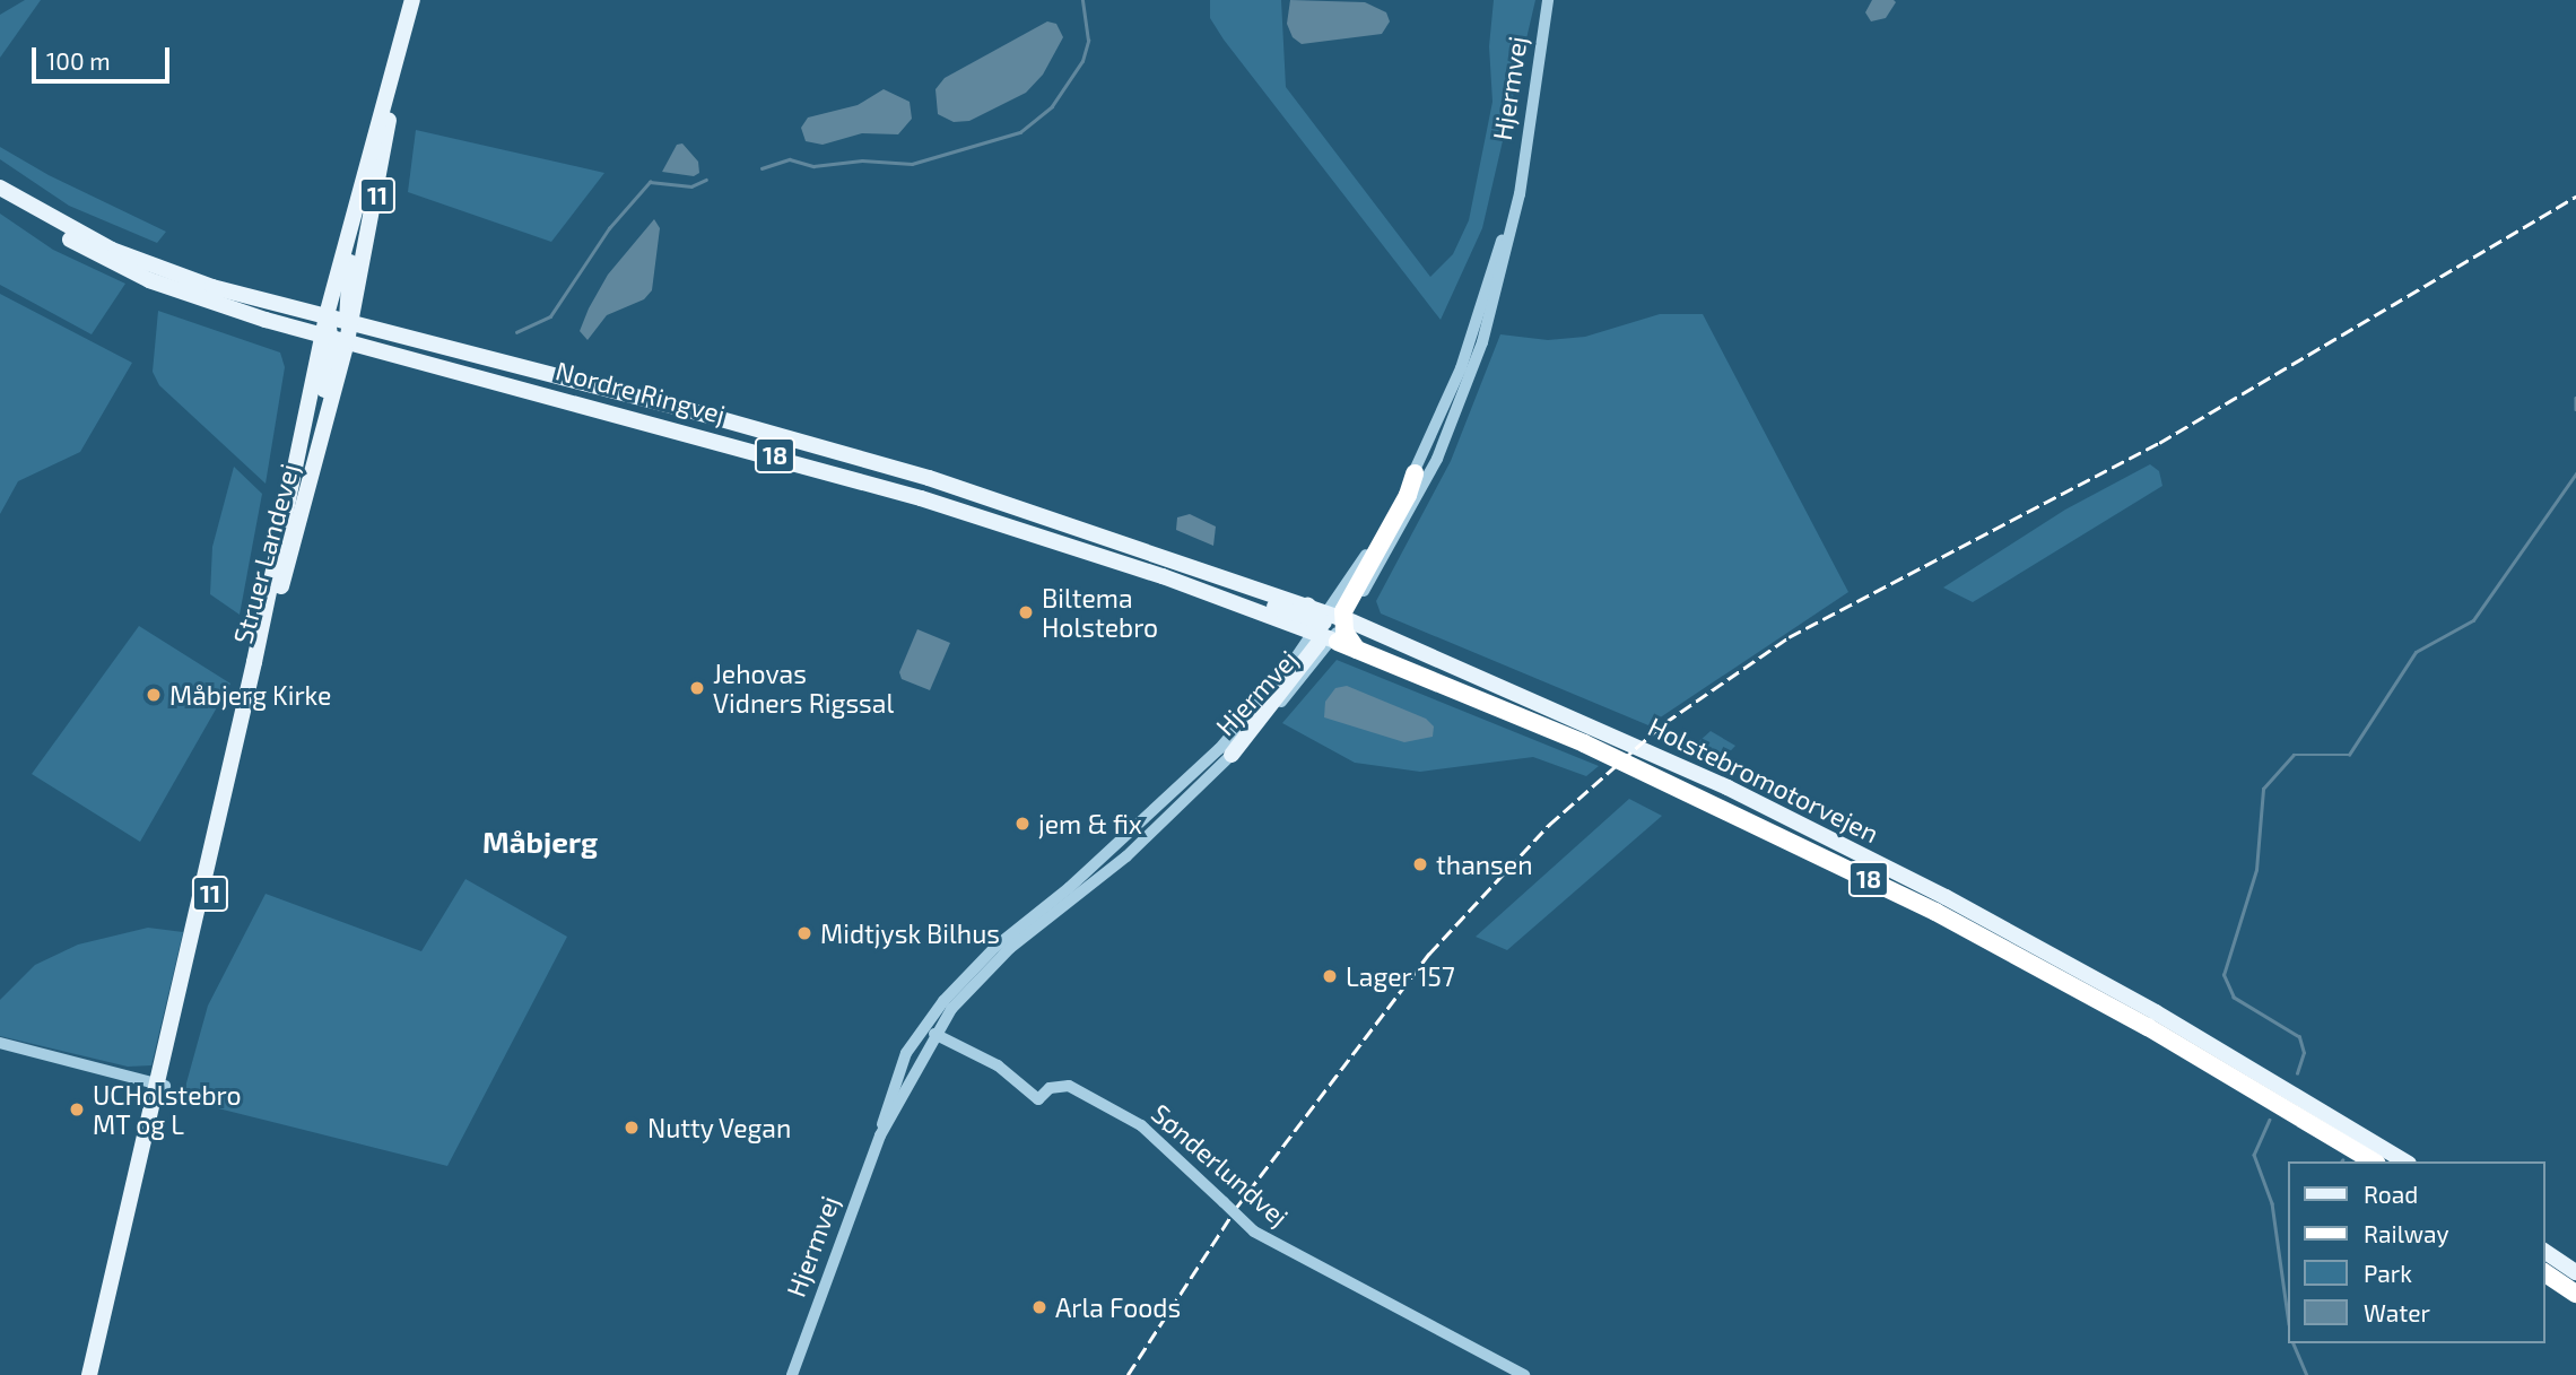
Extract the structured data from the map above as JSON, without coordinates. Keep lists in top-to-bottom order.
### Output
{
  "streets": {
    "highway": ["18", "Holstebromotorvejen"],
    "main road": ["11", "Nordre Ringvej", "Struer Landevej"],
    "street": ["Hjermvej", "Sønderlundvej"]
  },
  "crossings": [
    ["Hjermvej", "Nordre Ringvej"],
    ["Hjermvej", "Holstebromotorvejen"],
    ["Hjermvej", "Sønderlundvej"],
    ["Nordre Ringvej", "Struer Landevej"],
    ["Nordre Ringvej", "Holstebromotorvejen"]
  ],
  "districts": ["Måbjerg"],
  "places": [
    "Biltema Holstebro",
    "Jehovas Vidners Rigssal",
    "Måbjerg Kirke",
    "jem & fix",
    "thansen",
    "Midtjysk Bilhus",
    "Lager 157",
    "UCHolstebro MT og L",
    "Nutty Vegan",
    "Arla Foods"
  ],
  "legend": [
    "Road",
    "Railway",
    "Park",
    "Water"
  ],
  "scale_bar": "100 m"
}
